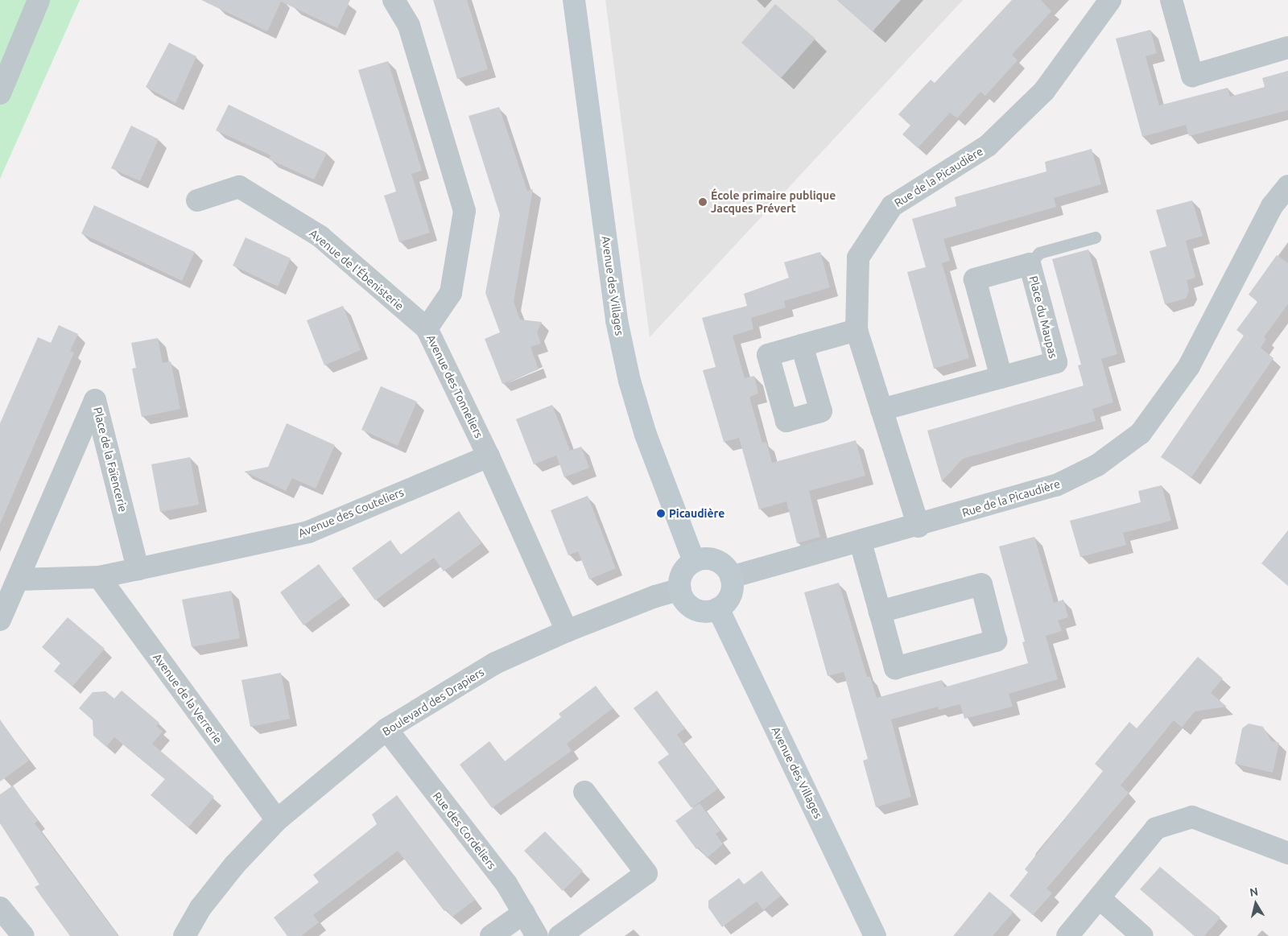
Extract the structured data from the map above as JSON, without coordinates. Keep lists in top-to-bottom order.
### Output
{
  "streets": {
    "street": [
      "Rue de la Picaudière",
      "Avenue de l'Ébenisterie",
      "Avenue des Villages",
      "Place du Maupas",
      "Avenue des Tonneliers",
      "Place de la Faïencerie",
      "Avenue des Couteliers",
      "Avenue de la Verrerie",
      "Boulevard des Drapiers",
      "Rue des Cordeliers"
    ]
  },
  "crossings": [
    ["Rue de la Picaudière", "Avenue des Villages"],
    ["Rue de la Picaudière", "Place du Maupas"],
    ["Rue de la Picaudière", "Boulevard des Drapiers"],
    ["Avenue de l'Ébenisterie", "Avenue des Tonneliers"],
    ["Avenue des Villages", "Boulevard des Drapiers"],
    ["Avenue des Tonneliers", "Avenue des Couteliers"],
    ["Avenue des Tonneliers", "Boulevard des Drapiers"],
    ["Place de la Faïencerie", "Avenue des Couteliers"],
    ["Avenue de la Verrerie", "Boulevard des Drapiers"],
    ["Boulevard des Drapiers", "Rue des Cordeliers"]
  ],
  "places": ["École primaire publique Jacques Prévert", "Picaudière"],
  "north": "top"
}
